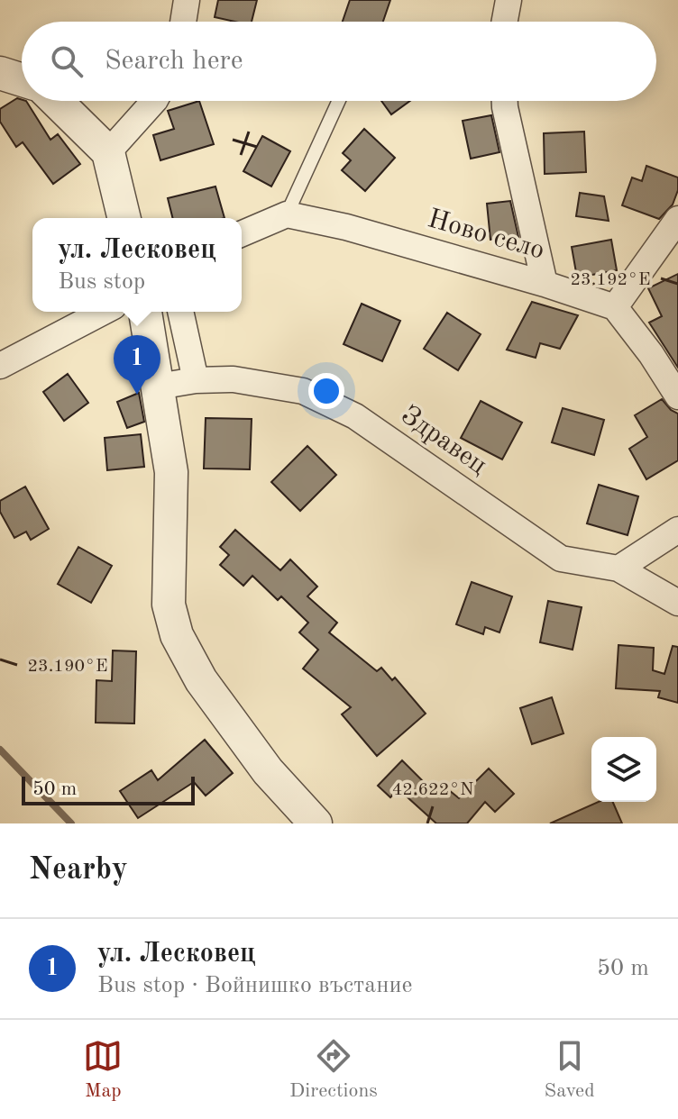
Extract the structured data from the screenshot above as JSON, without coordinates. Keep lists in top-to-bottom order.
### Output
{
  "streets": {
    "street": ["Ново село", "Здравец"]
  },
  "scale_bar": "50 m",
  "page": {
    "search": "Search here",
    "popup": ["ул. Лесковец", "Bus stop"],
    "pins": "1",
    "scale": "50 m",
    "heading": "Nearby",
    "list": [
      {
        "mark": "1",
        "name": "ул. Лесковец",
        "note": "Bus stop · Войнишко въстание",
        "value": "50 m"
      }
    ],
    "nav": ["Map", "Directions", "Saved"]
  },
  "coordinates": ["23.192°E", "23.190°E", "42.622°N"]
}
